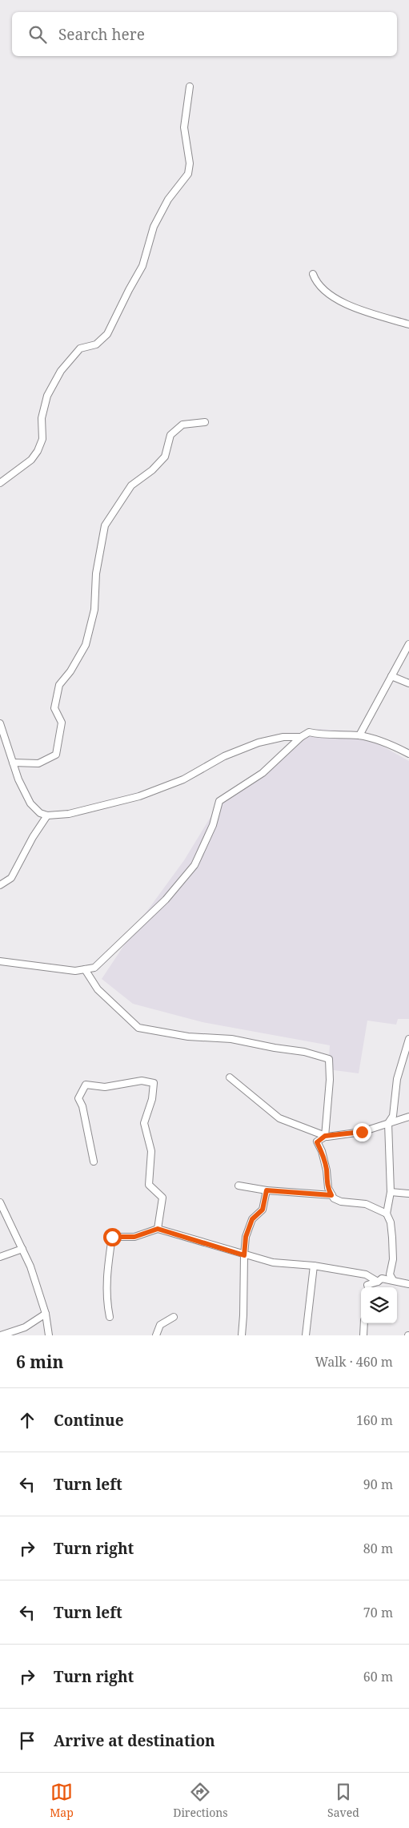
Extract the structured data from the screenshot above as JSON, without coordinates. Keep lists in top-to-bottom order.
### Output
{
  "page": {
    "search": "Search here",
    "heading": ["6 min", "Walk · 460 m"],
    "list": [
      ["Continue", "160 m"],
      ["Turn left", "90 m"],
      ["Turn right", "80 m"],
      ["Turn left", "70 m"],
      ["Turn right", "60 m"],
      "Arrive at destination"
    ],
    "nav": ["Map", "Directions", "Saved"]
  }
}
